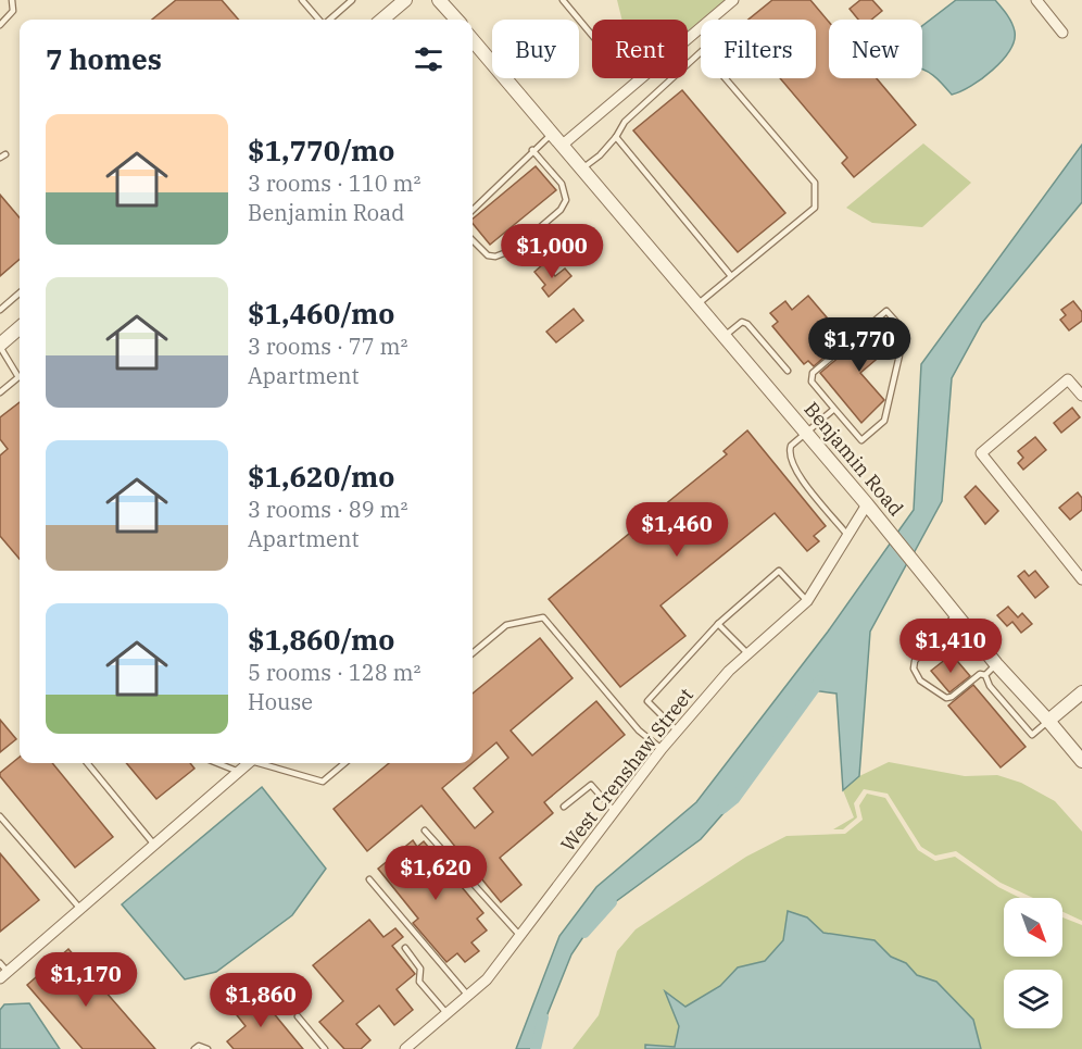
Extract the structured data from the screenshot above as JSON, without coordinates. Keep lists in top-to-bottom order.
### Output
{
  "streets": {
    "street": ["Benjamin Road", "West Crenshaw Street"]
  },
  "crossings": [
    ["Benjamin Road", "West Crenshaw Street"]
  ],
  "north": "bottom right",
  "page": {
    "chip": [
      "Buy",
      "Rent",
      "Filters",
      "New"
    ],
    "heading": "7 homes",
    "list": [
      {
        "name": "$1,770/mo",
        "note": "3 rooms · 110 m² · Benjamin Road"
      },
      {
        "name": "$1,460/mo",
        "note": "3 rooms · 77 m² · Apartment"
      },
      {
        "name": "$1,620/mo",
        "note": "3 rooms · 89 m² · Apartment"
      },
      {
        "name": "$1,860/mo",
        "note": "5 rooms · 128 m² · House"
      }
    ],
    "price": [
      "$1,000",
      "$1,770",
      "$1,460",
      "$1,410",
      "$1,620",
      "$1,170",
      "$1,860"
    ]
  }
}
